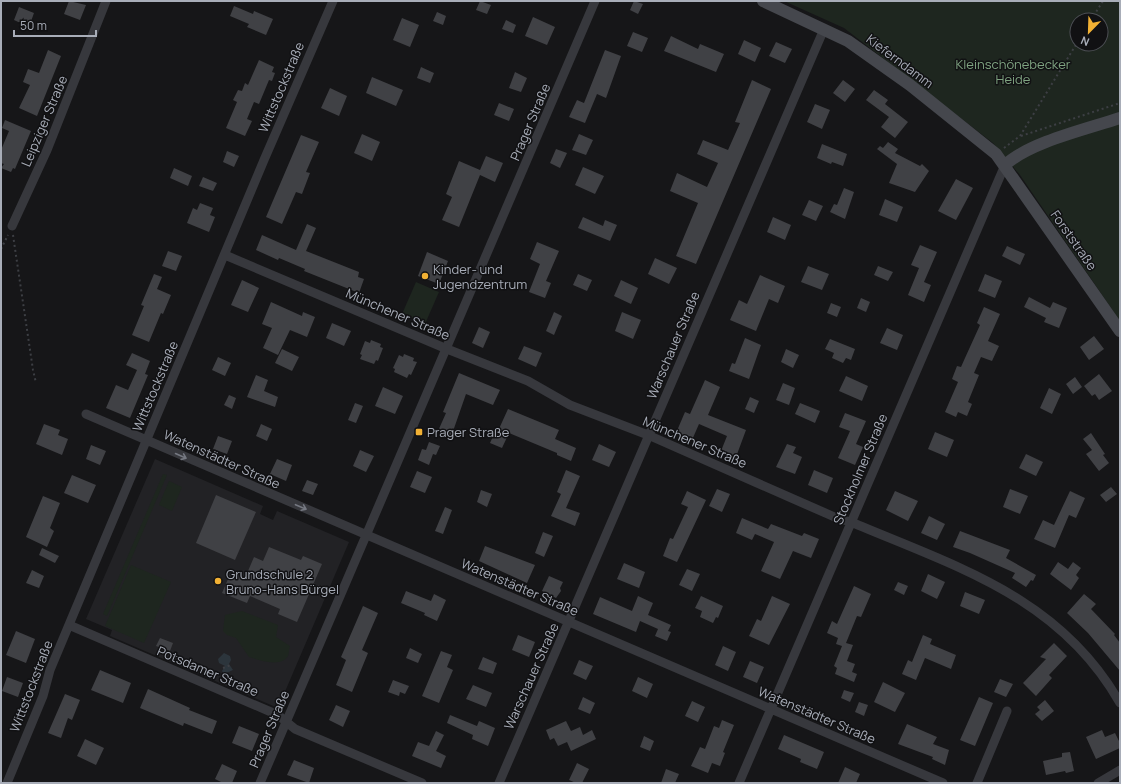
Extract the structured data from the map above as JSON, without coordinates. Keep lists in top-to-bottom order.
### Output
{
  "streets": {
    "street": [
      "Kieferndamm",
      "Wittstockstraße",
      "Leipziger Straße",
      "Prager Straße",
      "Forststraße",
      "Münchener Straße",
      "Warschauer Straße",
      "Watenstädter Straße",
      "Stockholmer Straße",
      "Potsdamer Straße"
    ]
  },
  "crossings": [
    ["Kieferndamm", "Forststraße"],
    ["Kieferndamm", "Warschauer Straße"],
    ["Kieferndamm", "Stockholmer Straße"],
    ["Wittstockstraße", "Münchener Straße"],
    ["Wittstockstraße", "Watenstädter Straße"],
    ["Wittstockstraße", "Potsdamer Straße"],
    ["Prager Straße", "Münchener Straße"],
    ["Prager Straße", "Watenstädter Straße"],
    ["Prager Straße", "Potsdamer Straße"],
    ["Forststraße", "Stockholmer Straße"],
    ["Münchener Straße", "Warschauer Straße"],
    ["Münchener Straße", "Stockholmer Straße"],
    ["Warschauer Straße", "Watenstädter Straße"],
    ["Watenstädter Straße", "Stockholmer Straße"]
  ],
  "parks": ["Kleinschönebecker Heide"],
  "places": {
    "other": ["Kinder- und Jugendzentrum", "Grundschule 2 Bruno-Hans Bürgel"],
    "transit": ["Prager Straße"]
  },
  "scale_bar": "50 m",
  "north": "bottom left"
}
